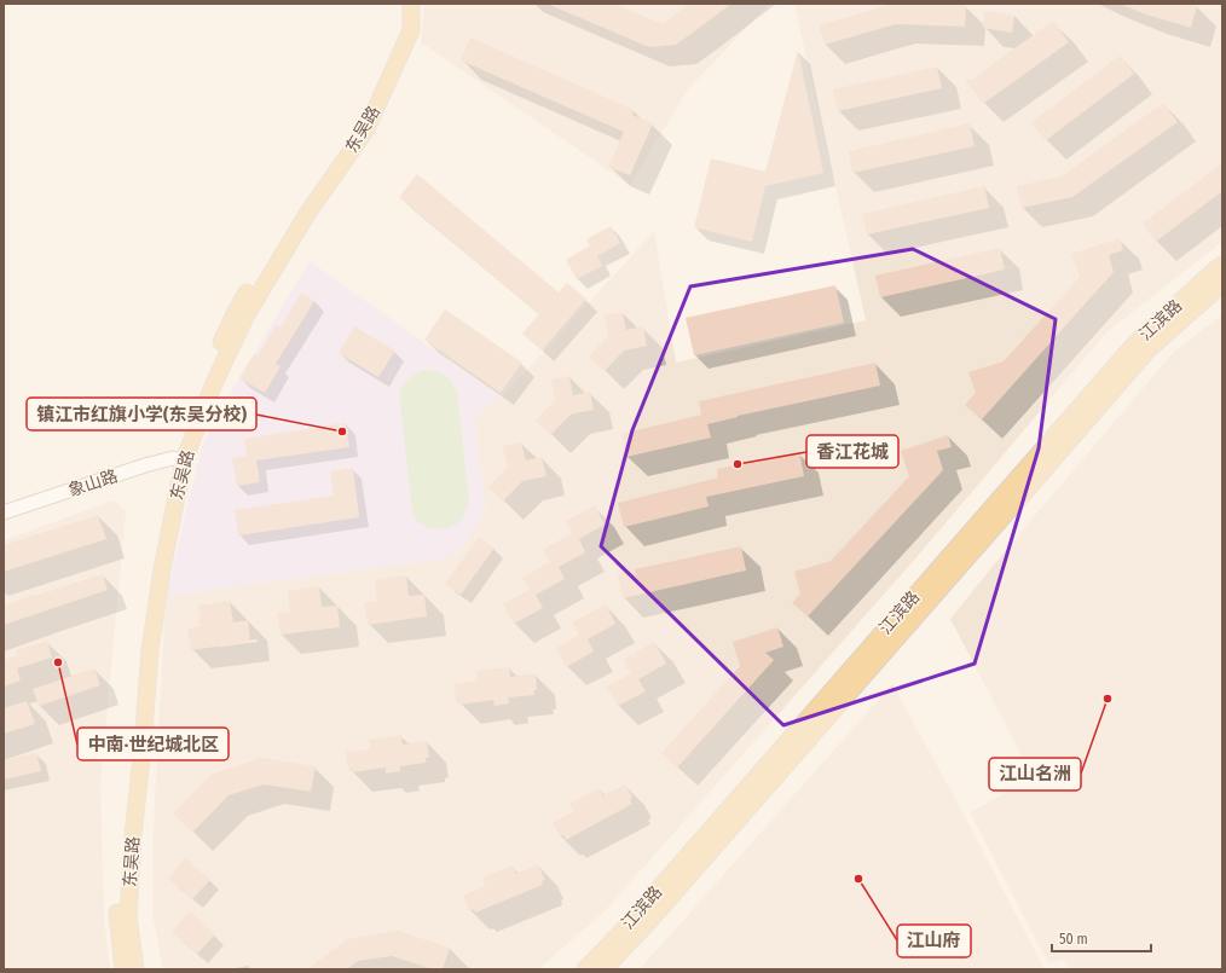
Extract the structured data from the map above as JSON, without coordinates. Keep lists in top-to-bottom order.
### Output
{
  "streets": {
    "main road": ["东吴路", "江滨路"],
    "street": ["象山路"]
  },
  "crossings": [
    ["东吴路", "象山路"]
  ],
  "places": [
    "镇江市红旗小学(东吴分校)",
    "香江花城",
    "中南·世纪城北区",
    "江山名洲",
    "江山府"
  ],
  "scale_bar": "50 m"
}
